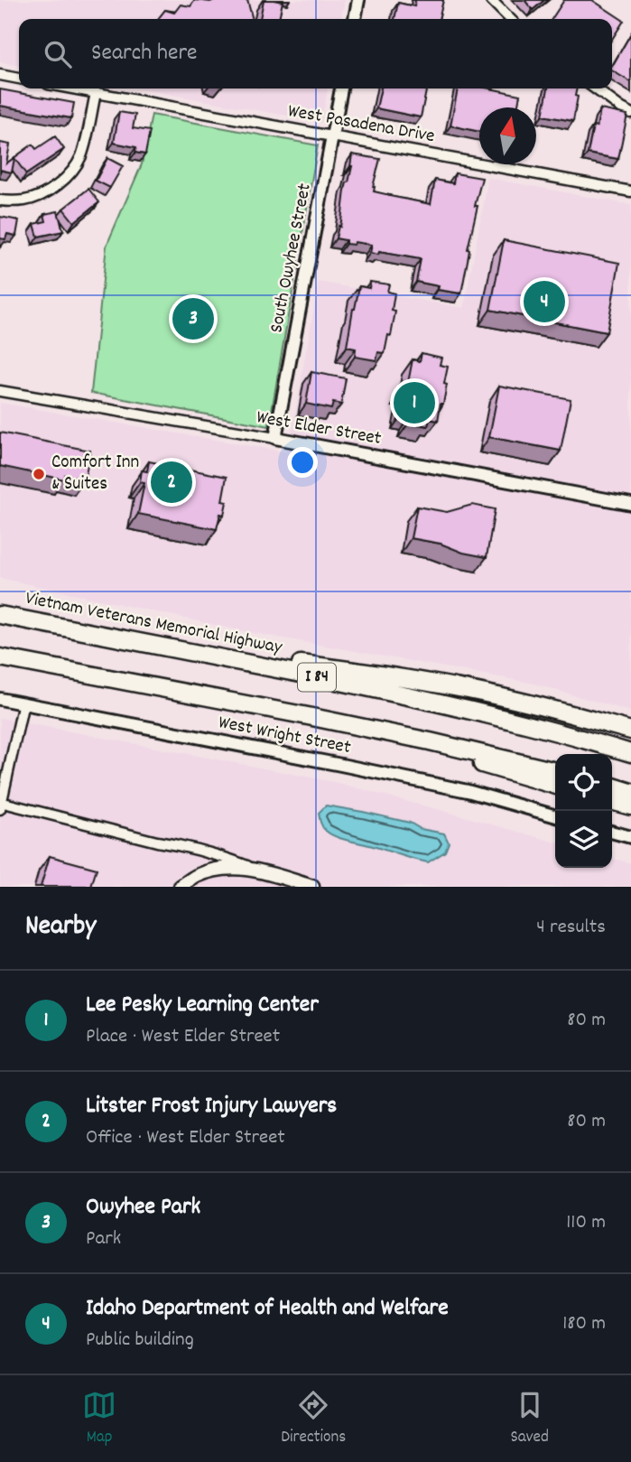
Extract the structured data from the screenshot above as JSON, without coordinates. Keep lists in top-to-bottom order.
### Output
{
  "streets": {
    "highway": ["Vietnam Veterans Memorial Highway", "I 84"],
    "street": [
      "West Pasadena Drive",
      "South Owyhee Street",
      "West Elder Street",
      "West Wright Street"
    ]
  },
  "crossings": [
    ["West Pasadena Drive", "South Owyhee Street"],
    ["South Owyhee Street", "West Elder Street"]
  ],
  "places": ["Comfort Inn & Suites"],
  "north": "top",
  "page": {
    "search": "Search here",
    "pins": [
      "4",
      "3",
      "1",
      "2"
    ],
    "heading": ["Nearby", "4 results"],
    "list": [
      {
        "mark": "1",
        "name": "Lee Pesky Learning Center",
        "note": "Place · West Elder Street",
        "value": "80 m"
      },
      {
        "mark": "2",
        "name": "Litster Frost Injury Lawyers",
        "note": "Office · West Elder Street",
        "value": "80 m"
      },
      {
        "mark": "3",
        "name": "Owyhee Park",
        "note": "Park",
        "value": "110 m"
      },
      {
        "mark": "4",
        "name": "Idaho Department of Health and Welfare",
        "note": "Public building",
        "value": "180 m"
      }
    ],
    "nav": ["Map", "Directions", "Saved"]
  }
}
